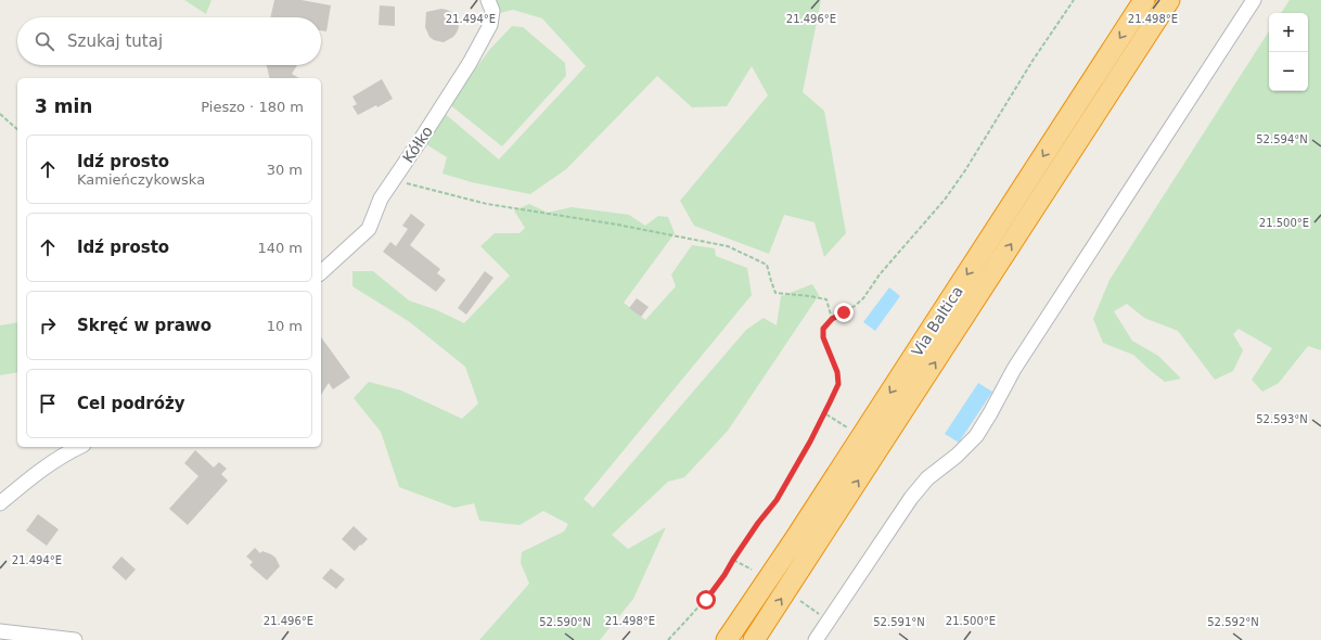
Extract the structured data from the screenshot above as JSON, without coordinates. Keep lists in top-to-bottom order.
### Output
{
  "streets": {
    "highway": ["Via Baltica"],
    "street": ["Kółko"]
  },
  "page": {
    "map_buttons": ["+", "−"],
    "search": "Szukaj tutaj",
    "heading": ["3 min", "Pieszo · 180 m"],
    "list": [
      ["Idź prosto", "Kamieńczykowska", "30 m"],
      ["Idź prosto", "140 m"],
      ["Skręć w prawo", "10 m"],
      "Cel podróży"
    ]
  },
  "coordinates": [
    "21.494°E",
    "21.496°E",
    "21.498°E",
    "52.594°N",
    "21.500°E",
    "52.593°N",
    "52.590°N",
    "52.591°N",
    "52.592°N"
  ]
}
